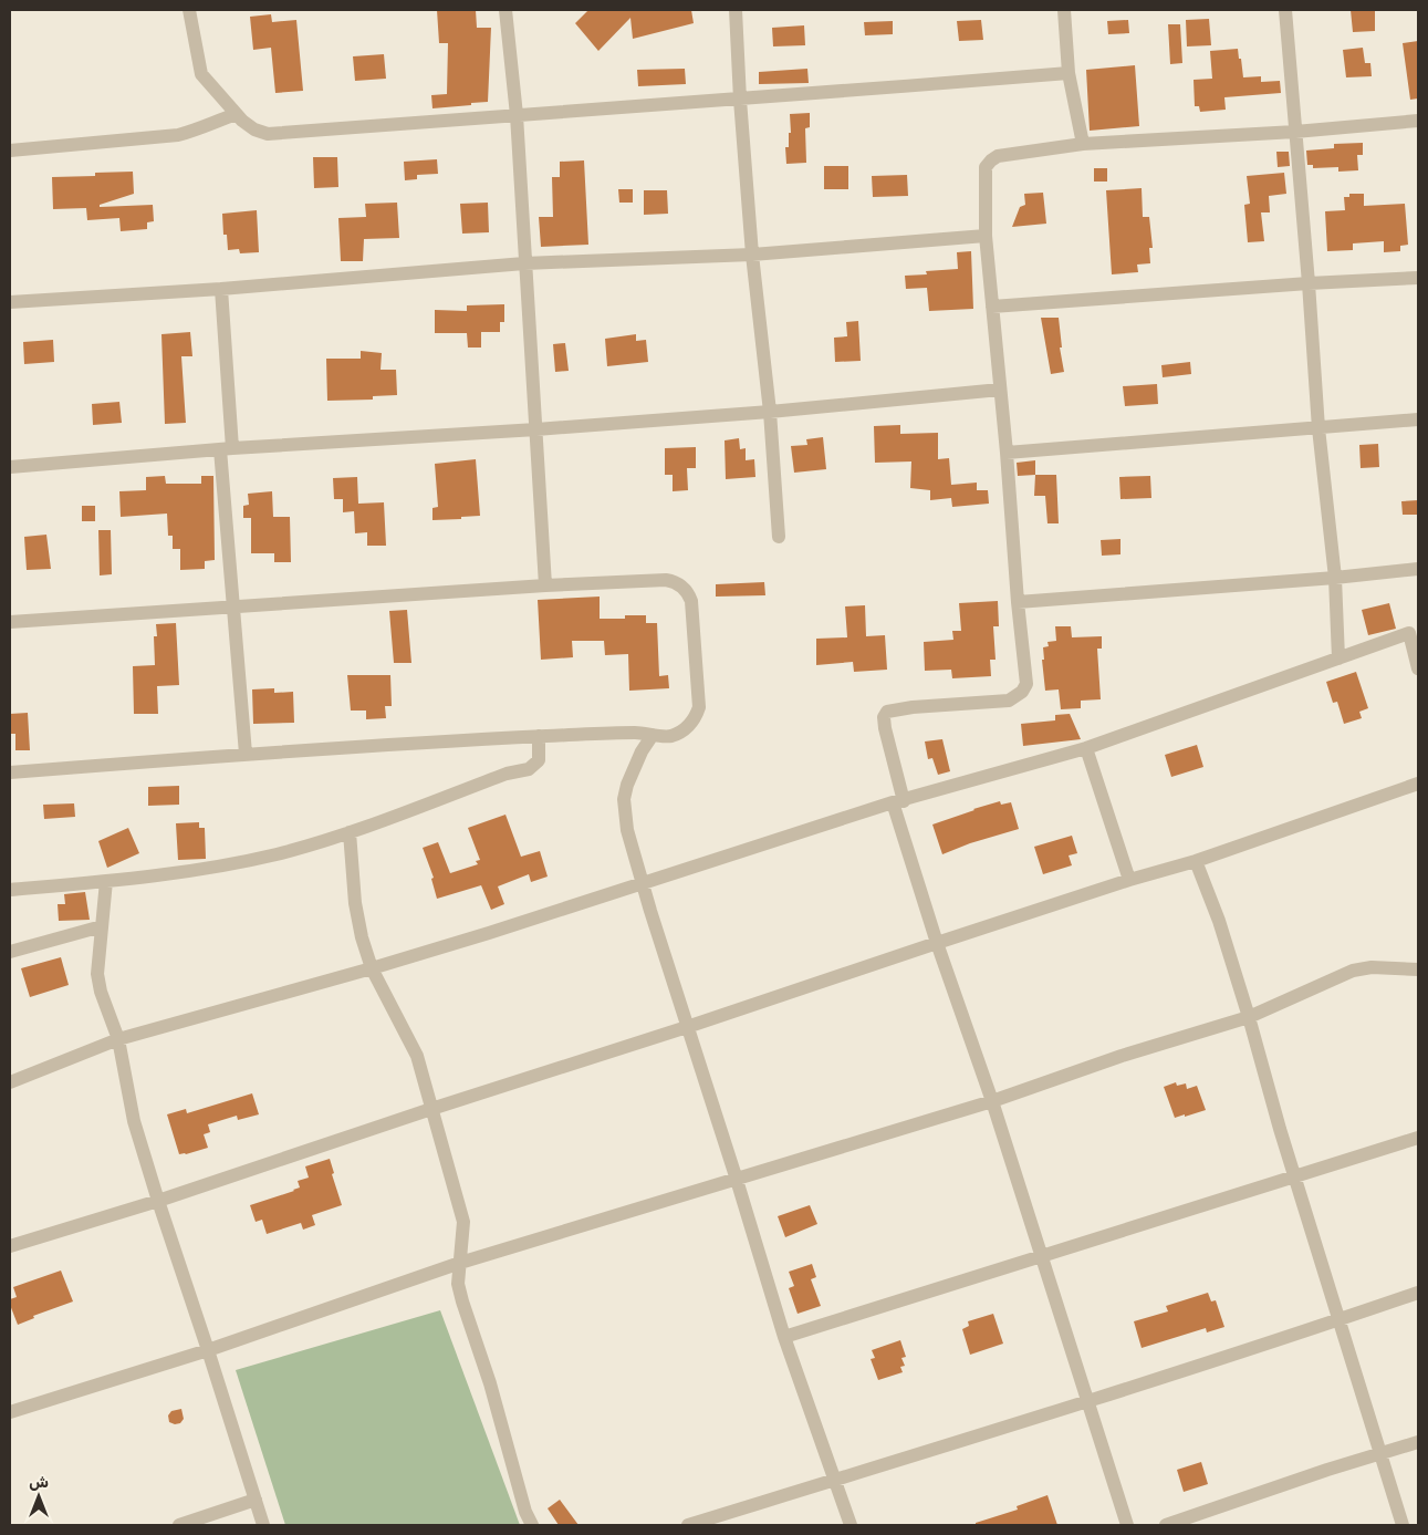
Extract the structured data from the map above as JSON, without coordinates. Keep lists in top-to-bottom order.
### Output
{
  "north": "top"
}
